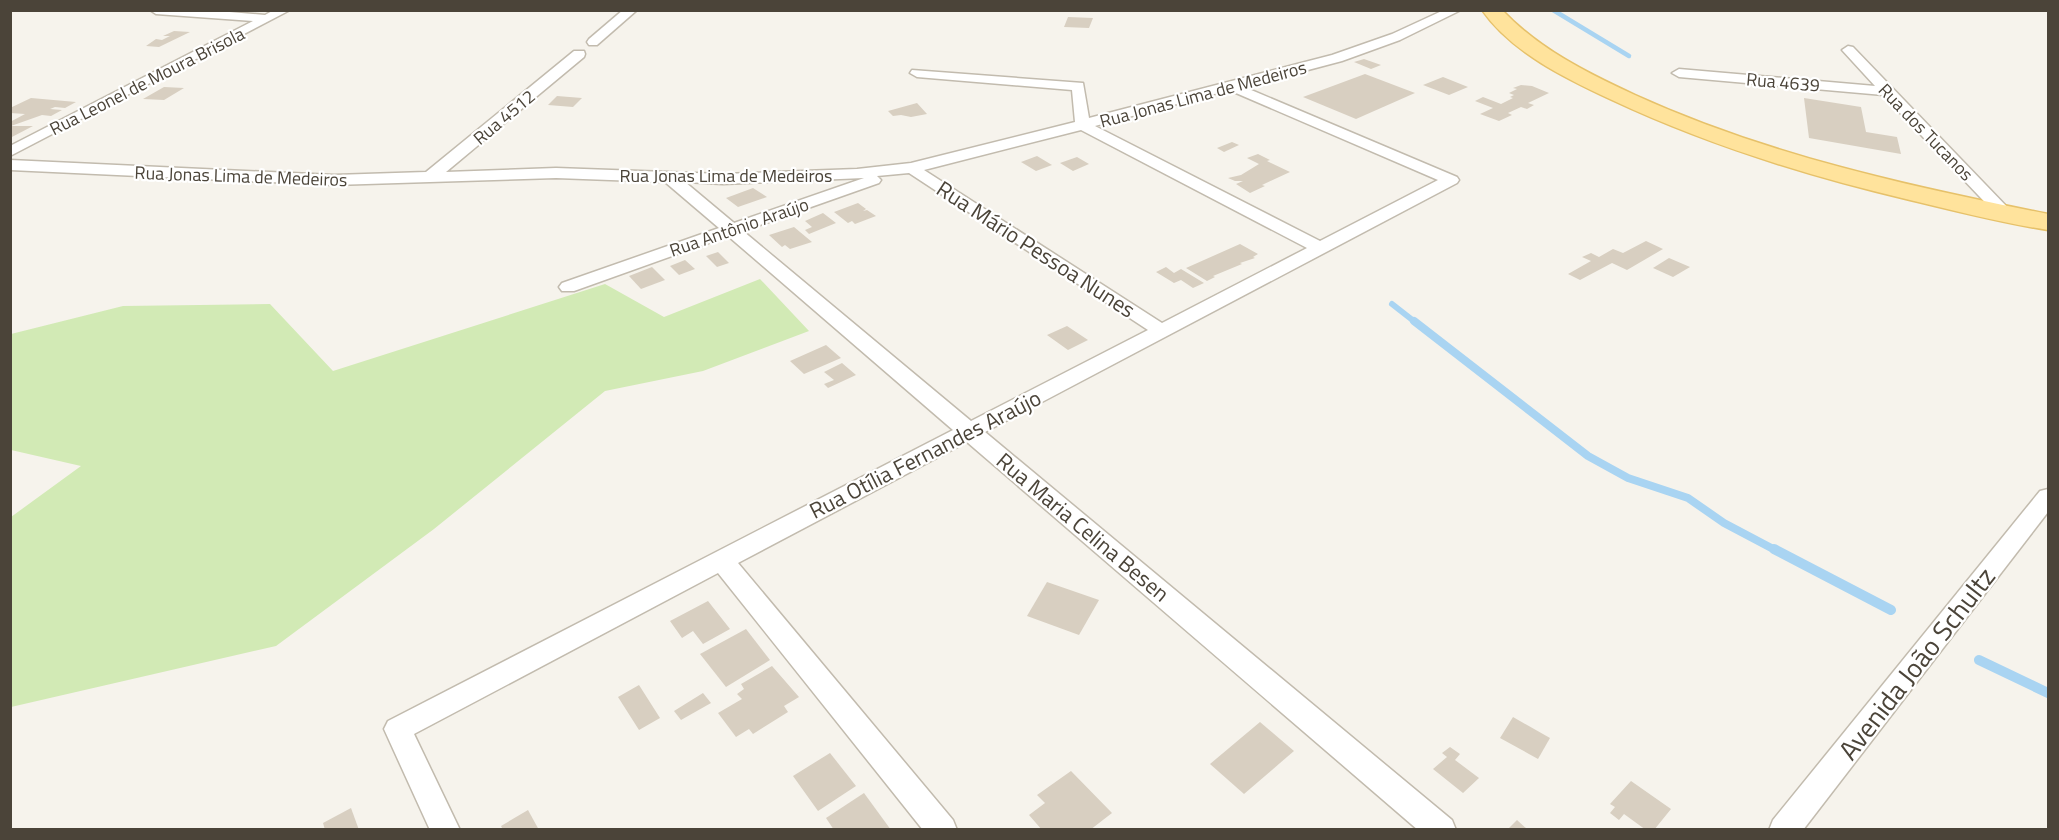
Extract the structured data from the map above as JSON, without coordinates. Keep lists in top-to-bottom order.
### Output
{
  "streets": {
    "street": [
      "Rua Leonel de Moura Brisola",
      "Rua 4639",
      "Rua Jonas Lima de Medeiros",
      "Rua 4512",
      "Rua dos Tucanos",
      "Rua Antônio Araújo",
      "Rua Mário Pessoa Nunes",
      "Rua Otília Fernandes Araújo",
      "Rua Maria Celina Besen",
      "Avenida João Schultz"
    ]
  },
  "crossings": [
    ["Rua 4639", "Rua dos Tucanos"],
    ["Rua Jonas Lima de Medeiros", "Rua 4512"],
    ["Rua Jonas Lima de Medeiros", "Rua Antônio Araújo"],
    ["Rua Jonas Lima de Medeiros", "Rua Mário Pessoa Nunes"],
    ["Rua Jonas Lima de Medeiros", "Rua Otília Fernandes Araújo"],
    ["Rua Jonas Lima de Medeiros", "Rua Maria Celina Besen"],
    ["Rua Antônio Araújo", "Rua Mário Pessoa Nunes"],
    ["Rua Antônio Araújo", "Rua Maria Celina Besen"],
    ["Rua Mário Pessoa Nunes", "Rua Otília Fernandes Araújo"],
    ["Rua Otília Fernandes Araújo", "Rua Maria Celina Besen"]
  ]
}
